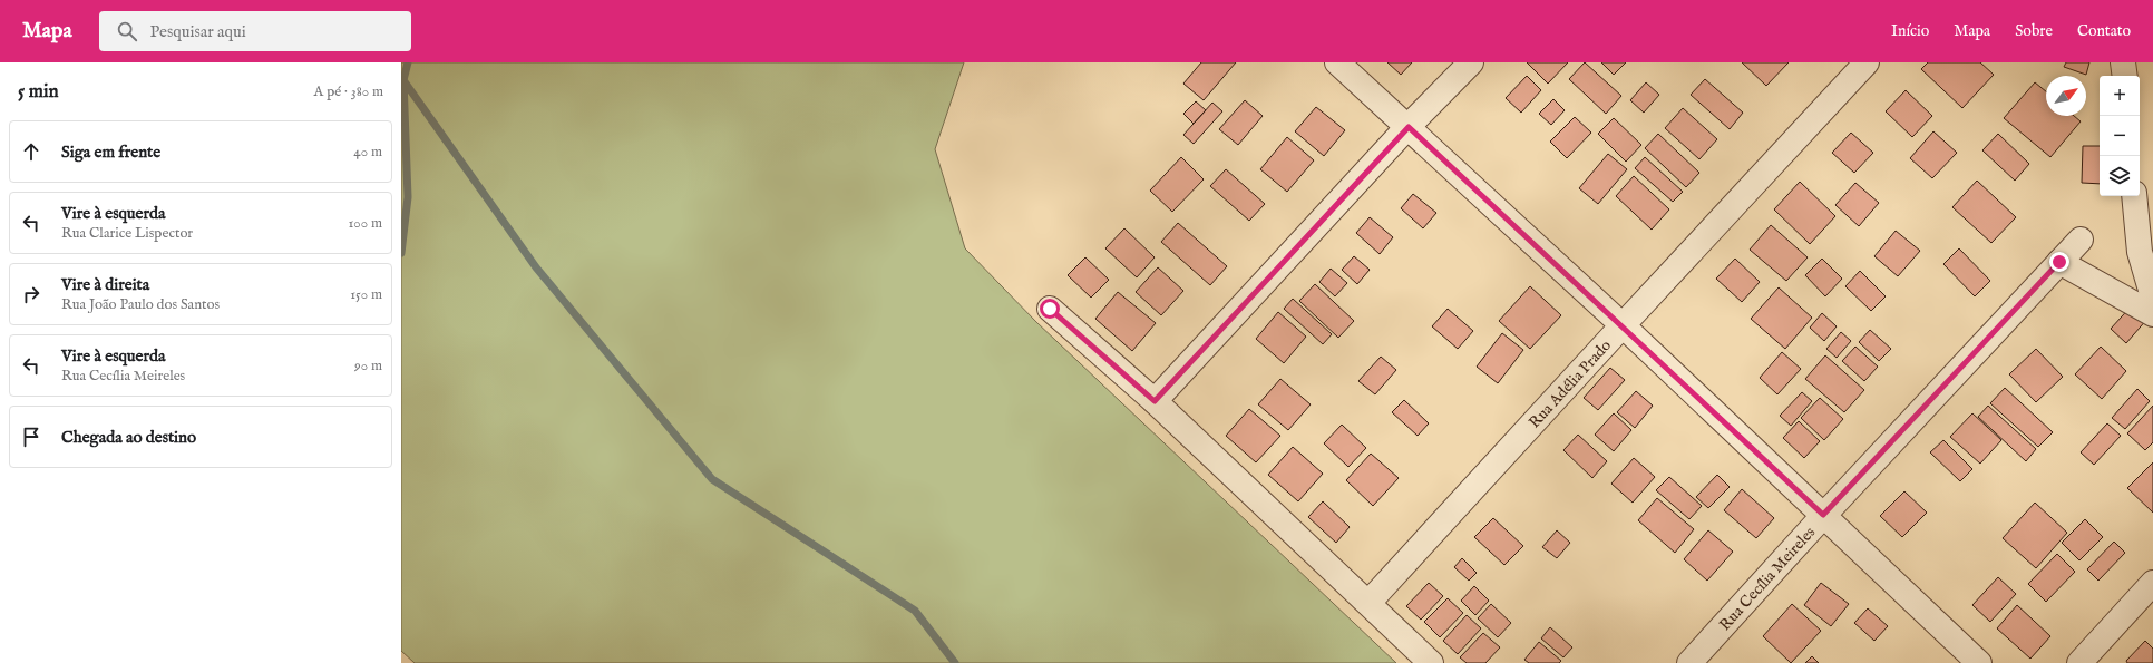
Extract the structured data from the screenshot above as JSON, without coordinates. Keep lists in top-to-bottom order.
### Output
{
  "streets": {
    "street": ["Rua Adélia Prado", "Rua Cecília Meireles"]
  },
  "north": "top right",
  "page": {
    "header": "Mapa",
    "search": "Pesquisar aqui",
    "nav": [
      "Início",
      "Mapa",
      "Sobre",
      "Contato"
    ],
    "heading": ["5 min", "A pé · 380 m"],
    "map_buttons": ["+", "−"],
    "list": [
      ["Siga em frente", "40 m"],
      ["Vire à esquerda", "Rua Clarice Lispector", "100 m"],
      ["Vire à direita", "Rua João Paulo dos Santos", "150 m"],
      ["Vire à esquerda", "Rua Cecília Meireles", "90 m"],
      "Chegada ao destino"
    ]
  }
}
